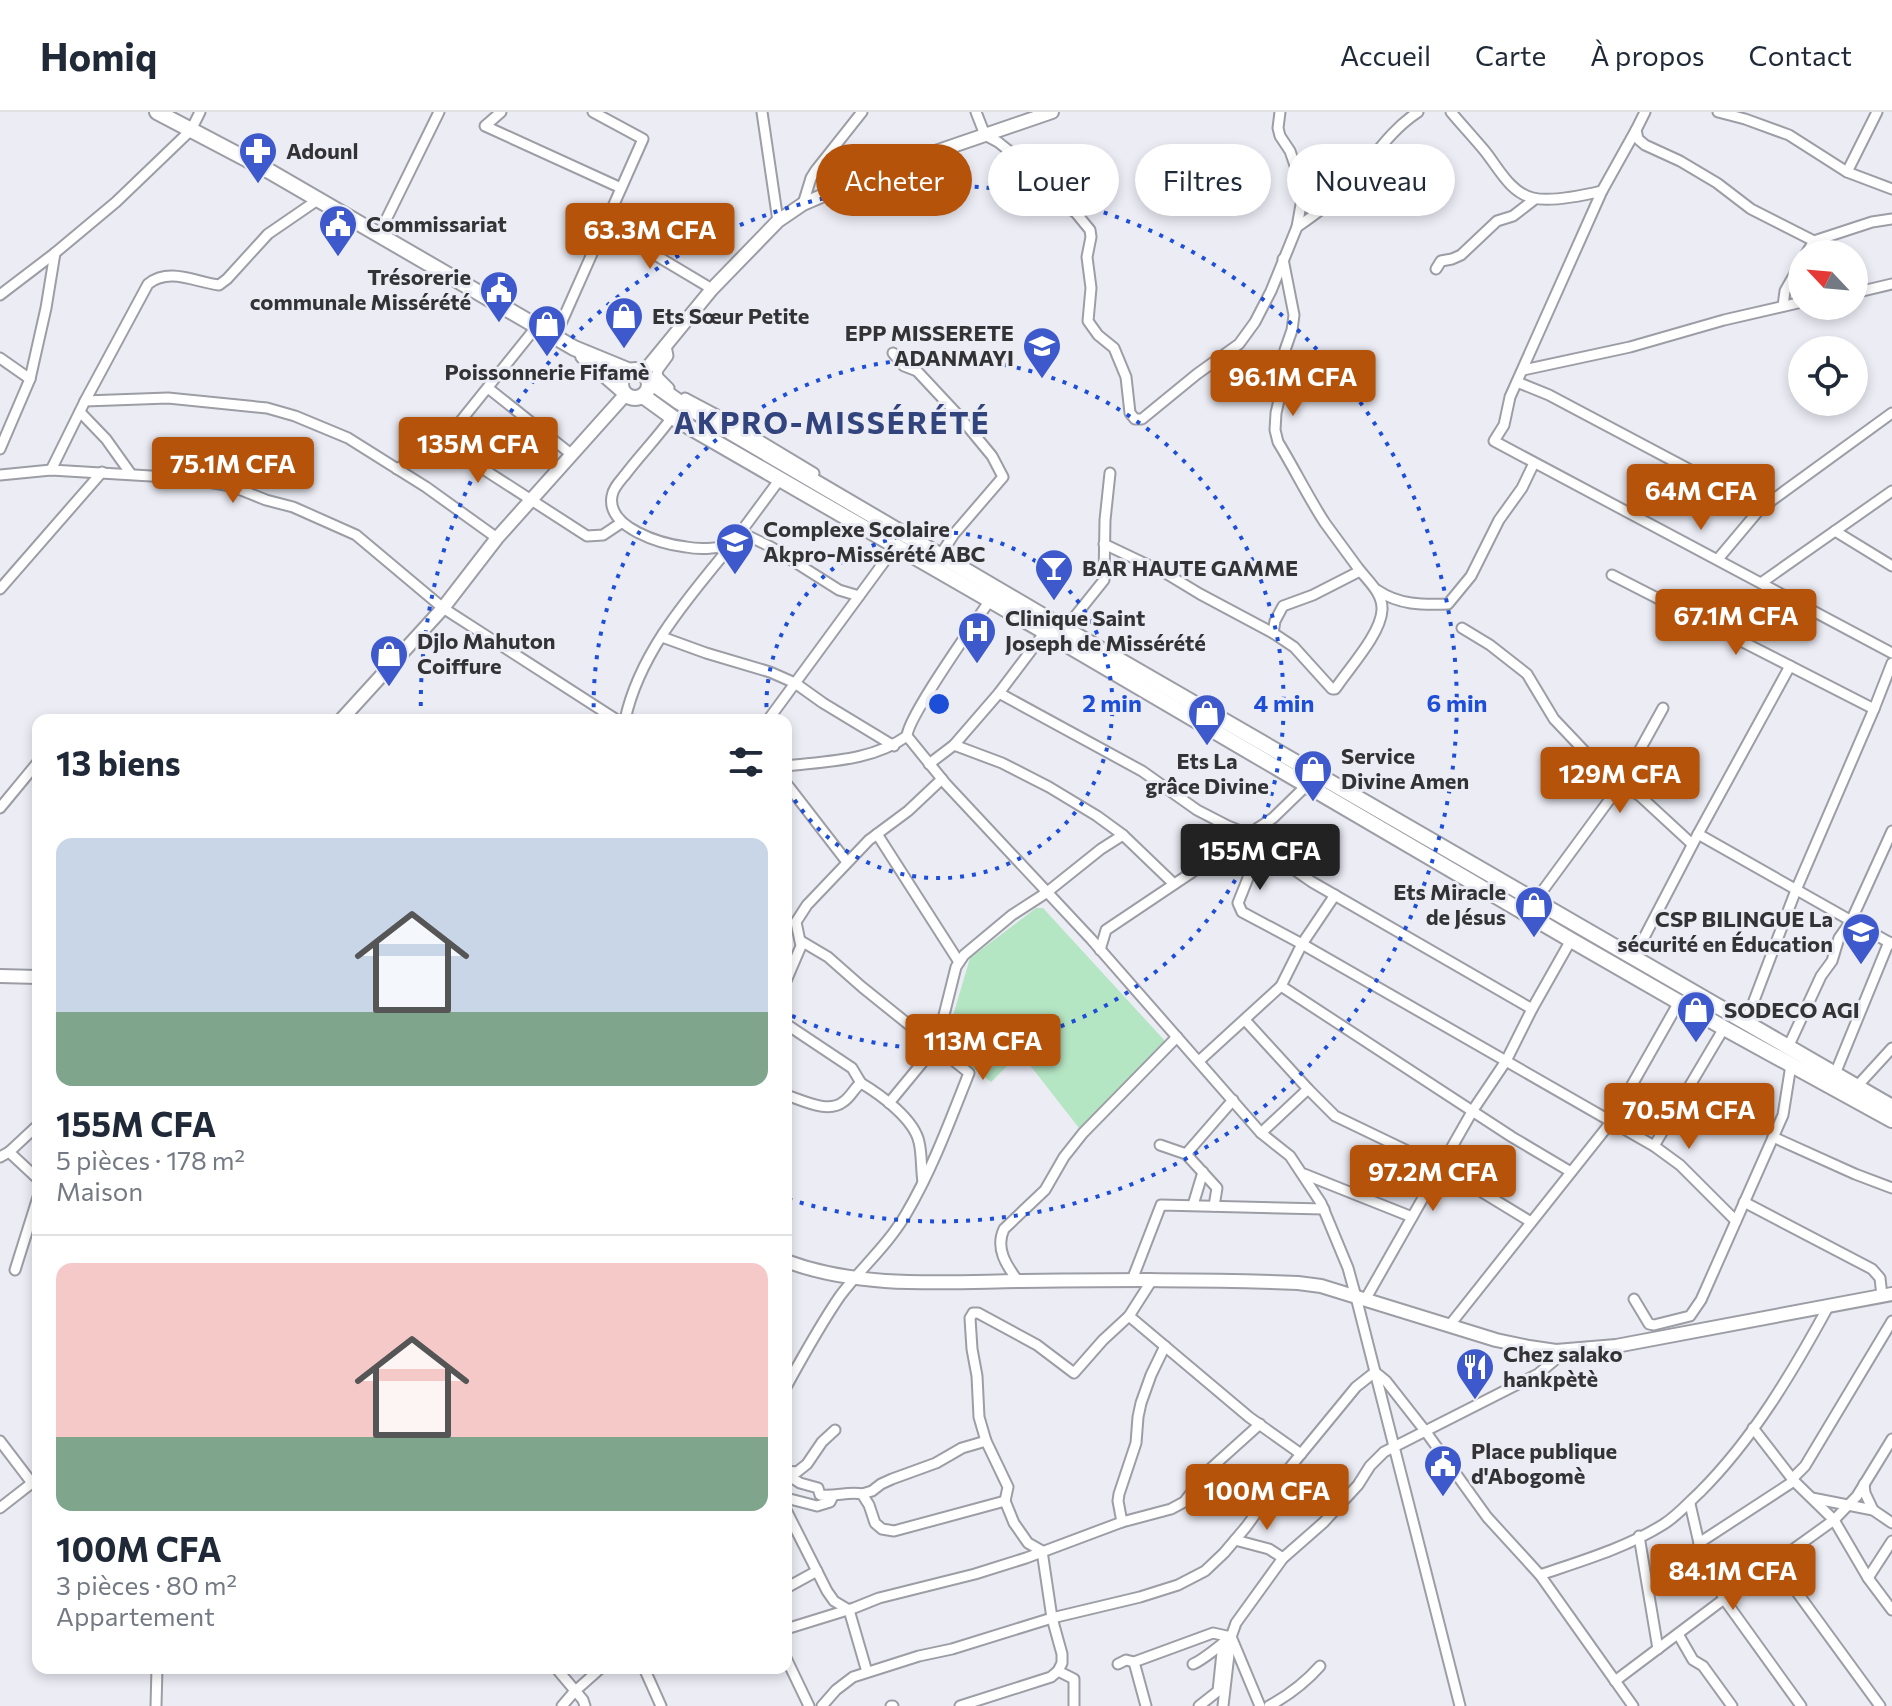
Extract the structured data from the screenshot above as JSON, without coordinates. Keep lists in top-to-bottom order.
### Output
{
  "districts": ["AKPRO-MISSÉRÉTÉ"],
  "places": {
    "pharmacy": ["Adounl"],
    "public building": ["Commissariat", "Trésorerie communale Missérété", "Place publique d'Abogomè"],
    "shop": [
      "Ets Sœur Petite",
      "Poissonnerie Fifamè",
      "Djlo Mahuton Coiffure",
      "Ets La grâce Divine",
      "Service Divine Amen",
      "Ets Miracle de Jésus",
      "SODECO AGI"
    ],
    "school or university": ["EPP MISSERETE ADANMAYI", "Complexe Scolaire Akpro-Missérété ABC", "CSP BILINGUE La sécurité en Éducation"],
    "bar": ["BAR HAUTE GAMME"],
    "hospital": ["Clinique Saint Joseph de Missérété"],
    "restaurant": ["Chez salako hankpètè"]
  },
  "north": "top left",
  "page": {
    "header": "Homiq",
    "nav": [
      "Accueil",
      "Carte",
      "À propos",
      "Contact"
    ],
    "chip": [
      "Acheter",
      "Louer",
      "Filtres",
      "Nouveau"
    ],
    "price": [
      "63.3M CFA",
      "96.1M CFA",
      "135M CFA",
      "75.1M CFA",
      "64M CFA",
      "67.1M CFA",
      "129M CFA",
      "155M CFA",
      "113M CFA",
      "70.5M CFA",
      "97.2M CFA",
      "100M CFA",
      "84.1M CFA"
    ],
    "heading": "13 biens",
    "list": [
      {
        "name": "155M CFA",
        "note": "5 pièces · 178 m² · Maison"
      },
      {
        "name": "100M CFA",
        "note": "3 pièces · 80 m² · Appartement"
      }
    ]
  },
  "rings": ["2 min", "4 min", "6 min"]
}
